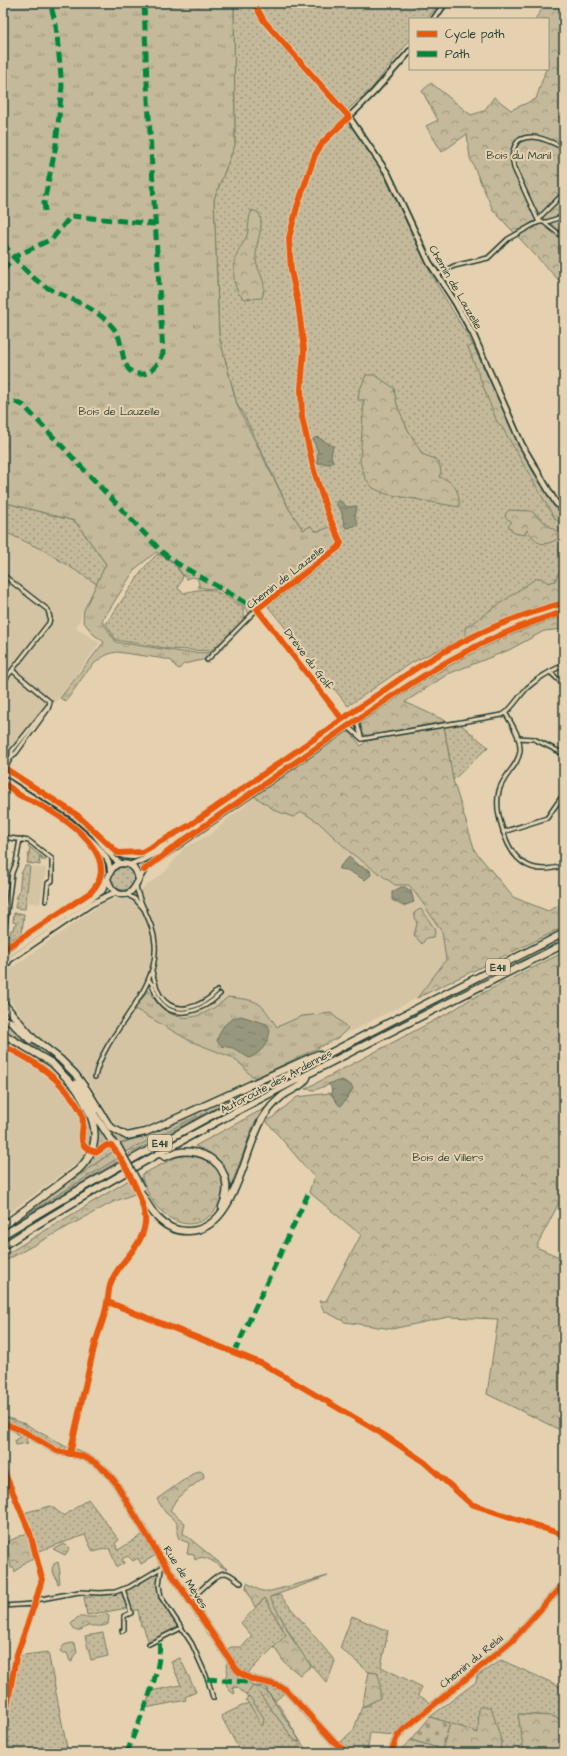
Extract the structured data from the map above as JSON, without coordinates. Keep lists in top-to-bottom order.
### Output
{
  "streets": {
    "highway": ["E411", "Autoroute des Ardennes"],
    "street": [
      "Chemin de Lauzelle",
      "Drève du Golf",
      "Rue de Mèves",
      "Chemin du Relai"
    ]
  },
  "crossings": [
    ["Chemin de Lauzelle", "Drève du Golf"]
  ],
  "parks": ["Bois du Manil", "Bois de Lauzelle", "Bois de Villers"],
  "legend": ["Cycle path", "Path"]
}
